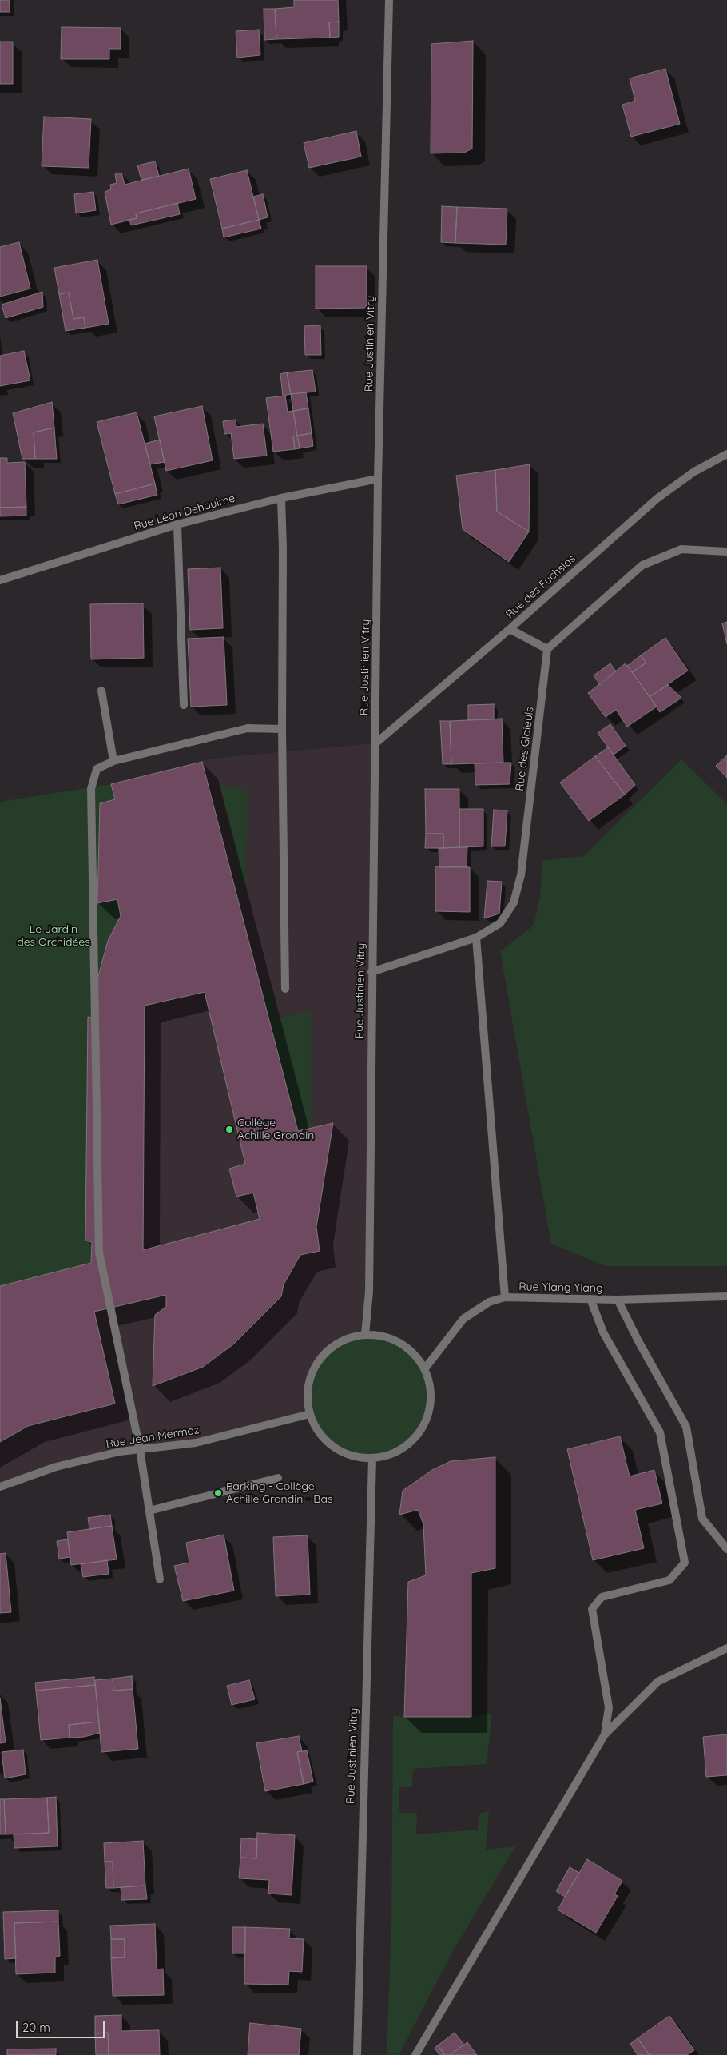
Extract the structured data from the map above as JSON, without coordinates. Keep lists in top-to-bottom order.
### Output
{
  "streets": {
    "street": [
      "Rue Justinien Vitry",
      "Rue Léon Dehaulme",
      "Rue des Fuchsias",
      "Rue des Glaieuls",
      "Rue Ylang Ylang",
      "Rue Jean Mermoz"
    ]
  },
  "crossings": [
    ["Rue Justinien Vitry", "Rue Léon Dehaulme"],
    ["Rue Justinien Vitry", "Rue des Fuchsias"],
    ["Rue Justinien Vitry", "Rue des Glaieuls"],
    ["Rue Justinien Vitry", "Rue Ylang Ylang"],
    ["Rue Justinien Vitry", "Rue Jean Mermoz"],
    ["Rue Ylang Ylang", "Rue Jean Mermoz"]
  ],
  "parks": ["Le Jardin des Orchidées"],
  "places": ["Collège Achille Grondin", "Parking - Collège Achille Grondin - Bas"],
  "scale_bar": "20 m"
}
